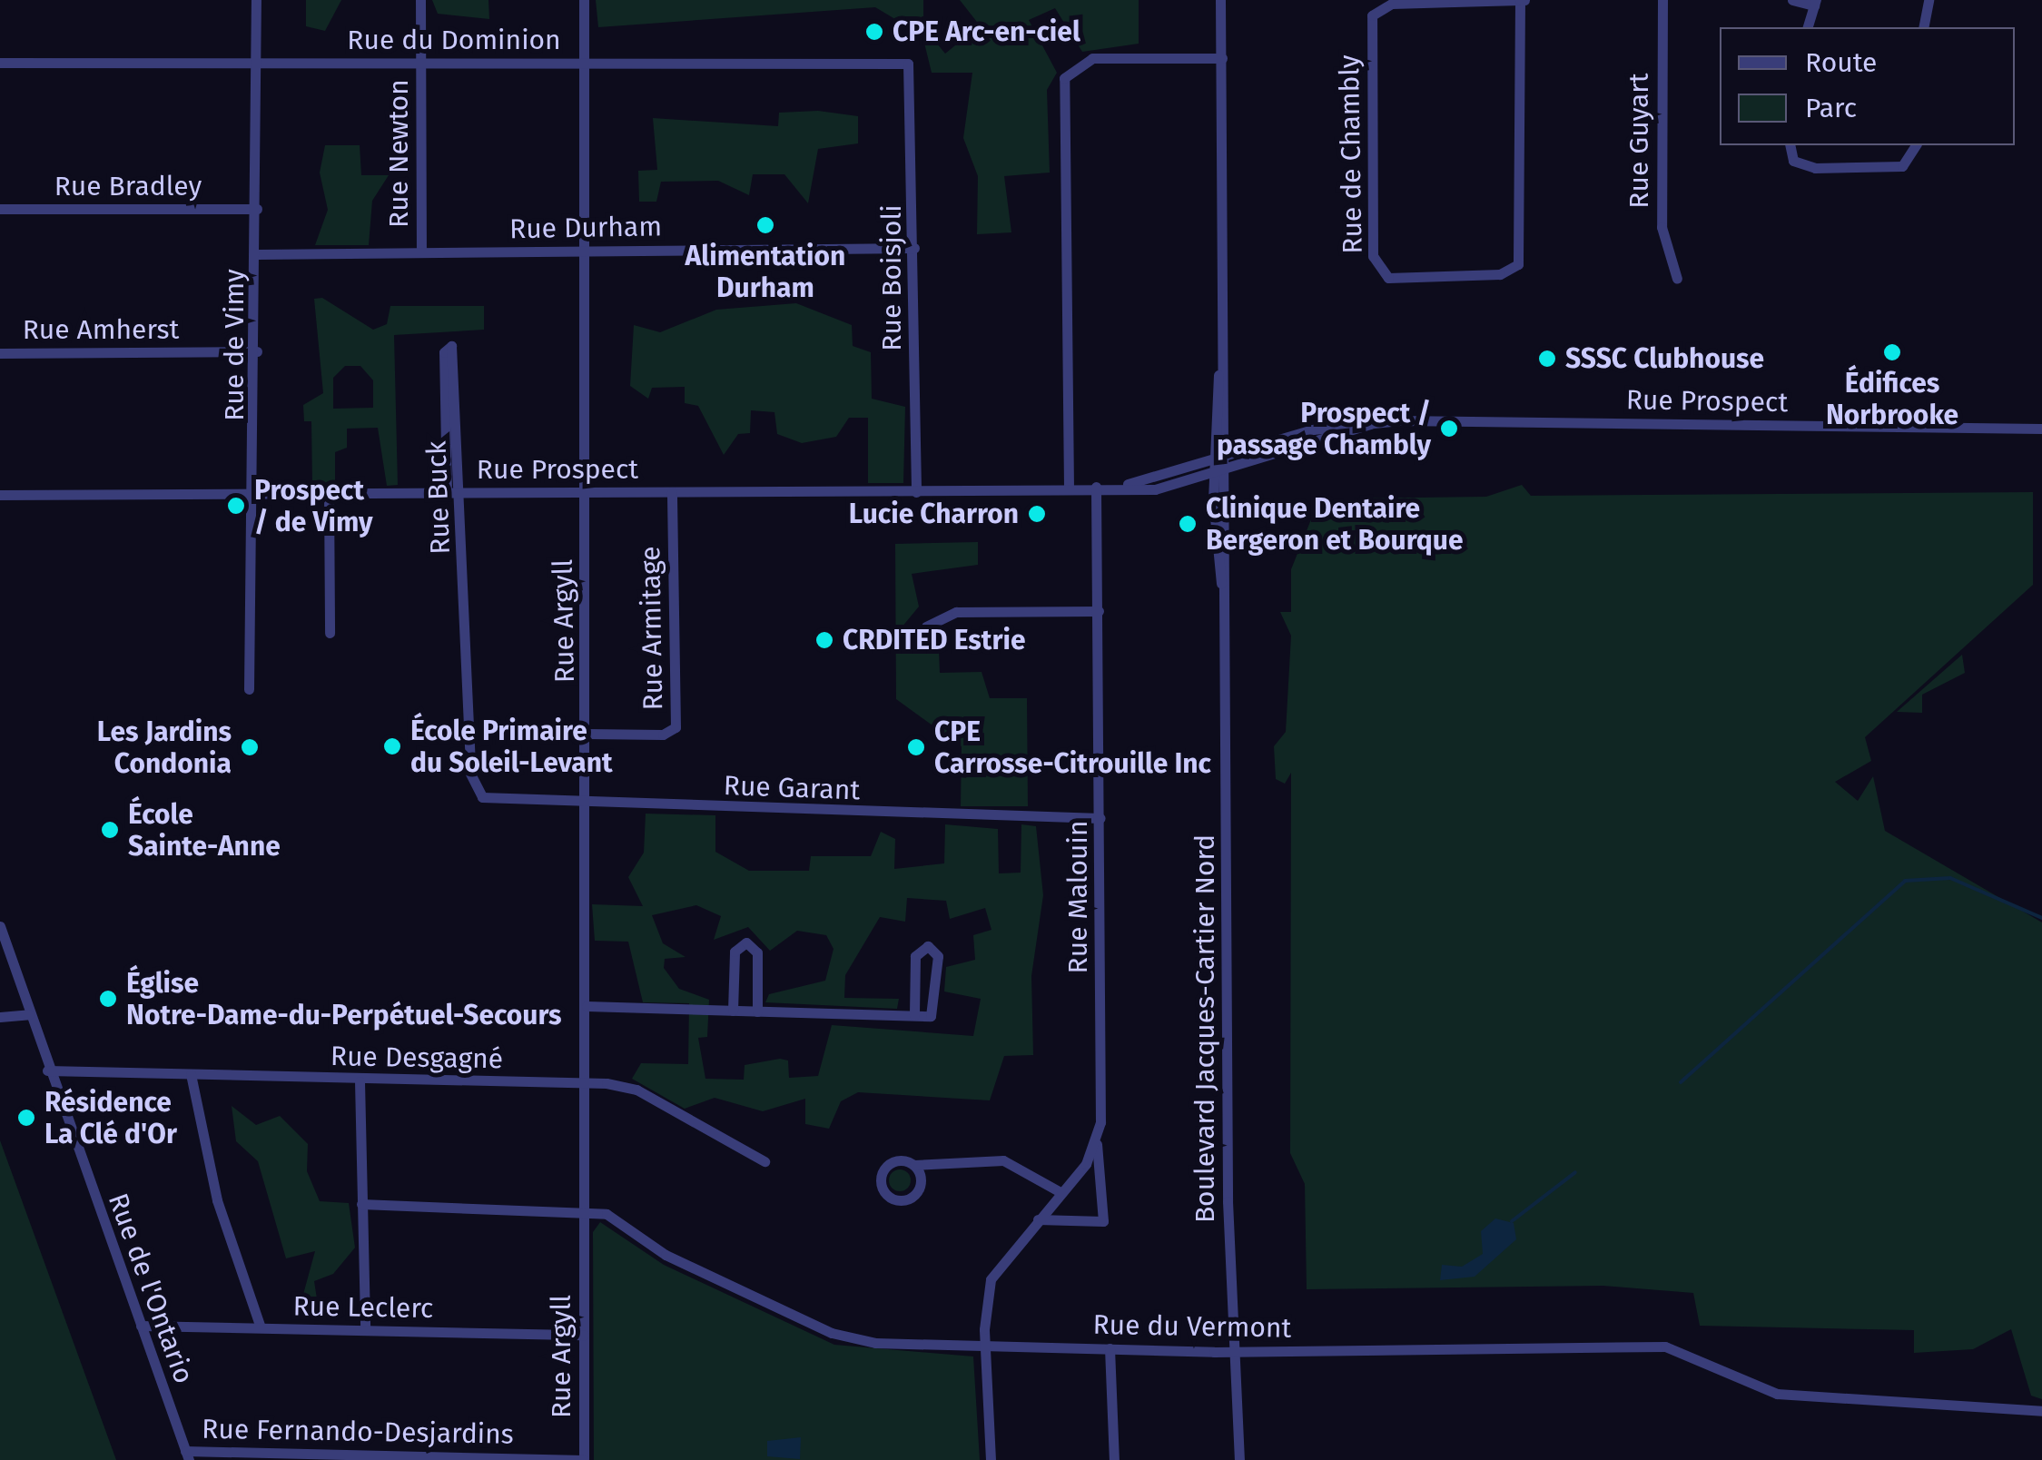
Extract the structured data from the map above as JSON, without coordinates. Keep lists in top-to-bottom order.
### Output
{
  "streets": {
    "street": [
      "Rue du Dominion",
      "Rue Guyart",
      "Rue Newton",
      "Rue de Chambly",
      "Rue Bradley",
      "Rue Durham",
      "Rue Boisjoli",
      "Rue Amherst",
      "Rue de Vimy",
      "Rue Prospect",
      "Rue Buck",
      "Rue Argyll",
      "Rue Armitage",
      "Rue Garant",
      "Rue Malouin",
      "Boulevard Jacques-Cartier Nord",
      "Rue Desgagné",
      "Rue de l'Ontario",
      "Rue Leclerc",
      "Rue du Vermont",
      "Rue Fernando-Desjardins"
    ]
  },
  "crossings": [
    ["Rue du Dominion", "Rue Newton"],
    ["Rue du Dominion", "Rue Boisjoli"],
    ["Rue du Dominion", "Rue de Vimy"],
    ["Rue du Dominion", "Rue Argyll"],
    ["Rue Newton", "Rue Durham"],
    ["Rue Bradley", "Rue de Vimy"],
    ["Rue Durham", "Rue Boisjoli"],
    ["Rue Durham", "Rue de Vimy"],
    ["Rue Durham", "Rue Argyll"],
    ["Rue Boisjoli", "Rue Prospect"],
    ["Rue Amherst", "Rue de Vimy"],
    ["Rue de Vimy", "Rue Prospect"],
    ["Rue Prospect", "Rue Buck"],
    ["Rue Prospect", "Rue Argyll"],
    ["Rue Prospect", "Rue Armitage"],
    ["Rue Prospect", "Rue Malouin"],
    ["Rue Prospect", "Boulevard Jacques-Cartier Nord"],
    ["Rue Buck", "Rue Garant"],
    ["Rue Argyll", "Rue Armitage"],
    ["Rue Argyll", "Rue Garant"],
    ["Rue Argyll", "Rue Desgagné"],
    ["Rue Argyll", "Rue Leclerc"],
    ["Rue Argyll", "Rue du Vermont"],
    ["Rue Argyll", "Rue Fernando-Desjardins"],
    ["Rue Garant", "Rue Malouin"],
    ["Boulevard Jacques-Cartier Nord", "Rue du Vermont"],
    ["Rue Desgagné", "Rue de l'Ontario"],
    ["Rue de l'Ontario", "Rue Leclerc"],
    ["Rue de l'Ontario", "Rue Fernando-Desjardins"]
  ],
  "places": [
    "CPE Arc-en-ciel",
    "Alimentation Durham",
    "Édifices Norbrooke",
    "SSSC Clubhouse",
    "Prospect / passage Chambly",
    "Prospect / de Vimy",
    "Lucie Charron",
    "Clinique Dentaire Bergeron et Bourque",
    "CRDITED Estrie",
    "École Primaire du Soleil-Levant",
    "Les Jardins Condonia",
    "CPE Carrosse-Citrouille Inc",
    "École Sainte-Anne",
    "Église Notre-Dame-du-Perpétuel-Secours",
    "Résidence La Clé d'Or"
  ],
  "legend": ["Route", "Parc"]
}
